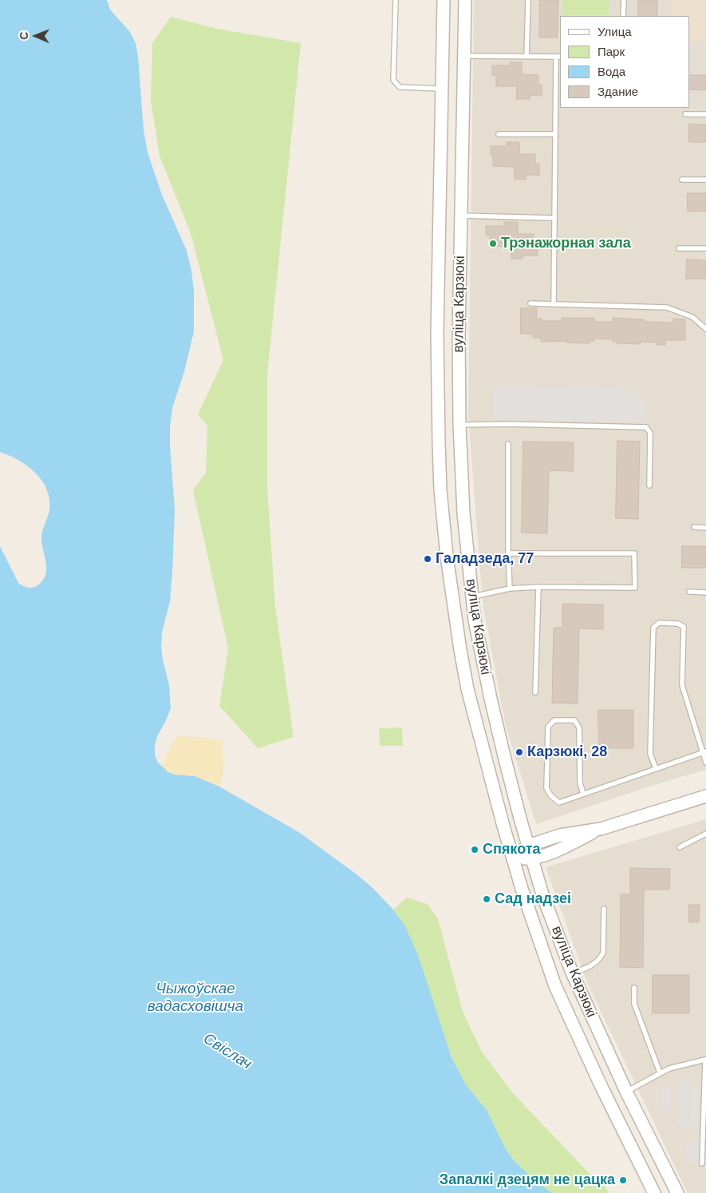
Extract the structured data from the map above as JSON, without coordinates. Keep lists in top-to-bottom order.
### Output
{
  "streets": {
    "street": ["вуліца Карзюкі"]
  },
  "water": ["Чыжоўскае вадасховішча", "Свіслач"],
  "places": [
    "Трэнажорная зала",
    "Галадзеда, 77",
    "Карзюкі, 28",
    "Спякота",
    "Сад надзеі",
    "Запалкі дзецям не цацка"
  ],
  "legend": [
    "Улица",
    "Парк",
    "Вода",
    "Здание"
  ],
  "north": "left"
}
